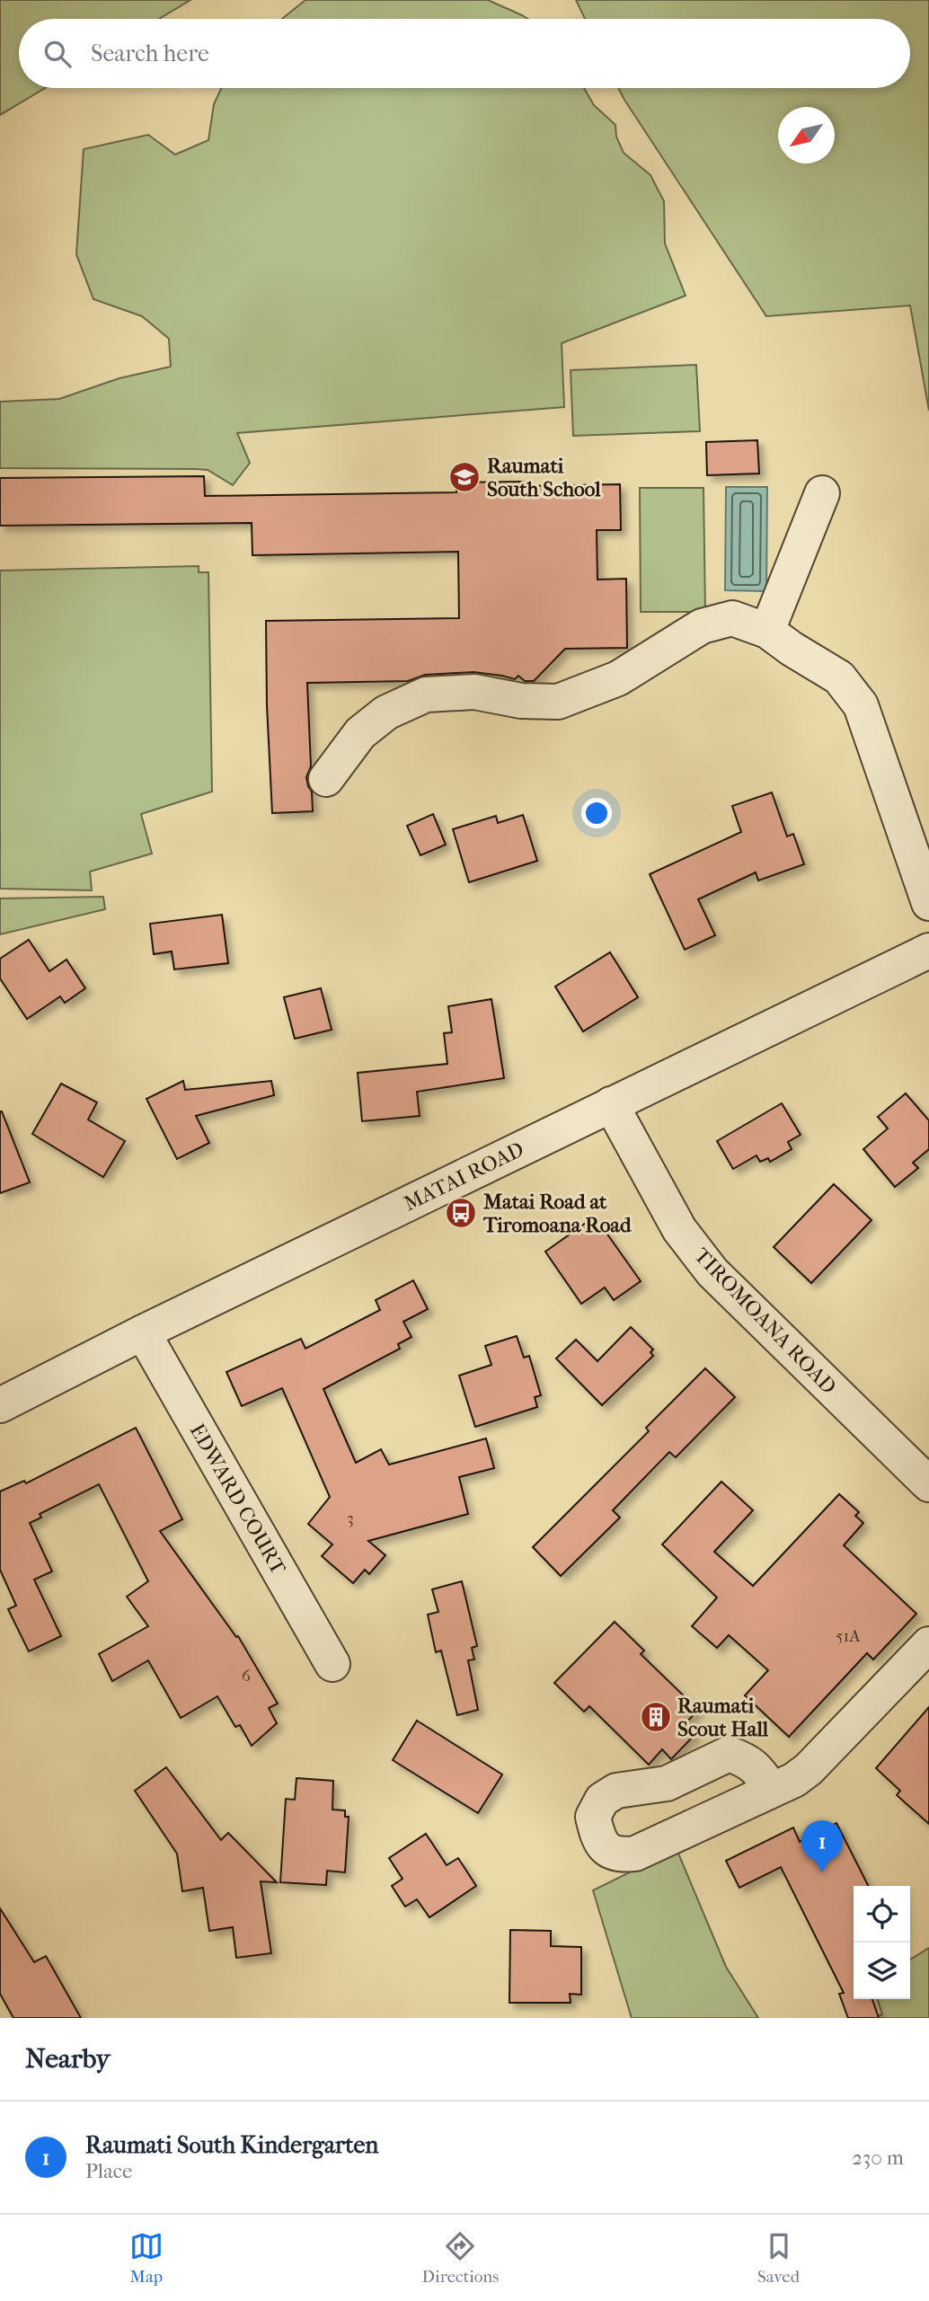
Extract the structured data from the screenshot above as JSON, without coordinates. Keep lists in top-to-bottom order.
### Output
{
  "streets": {
    "street": ["MATAI ROAD", "TIROMOANA ROAD", "EDWARD COURT"]
  },
  "crossings": [
    ["MATAI ROAD", "TIROMOANA ROAD"],
    ["MATAI ROAD", "EDWARD COURT"]
  ],
  "places": {
    "school or university": ["Raumati South School"],
    "bus stop": ["Matai Road at Tiromoana Road"],
    "building": ["Raumati Scout Hall"]
  },
  "house_numbers": ["3", "51A", "6"],
  "north": "bottom left",
  "page": {
    "search": "Search here",
    "pins": "1",
    "heading": "Nearby",
    "list": [
      {
        "mark": "1",
        "name": "Raumati South Kindergarten",
        "note": "Place",
        "value": "230 m"
      }
    ],
    "nav": ["Map", "Directions", "Saved"]
  }
}
